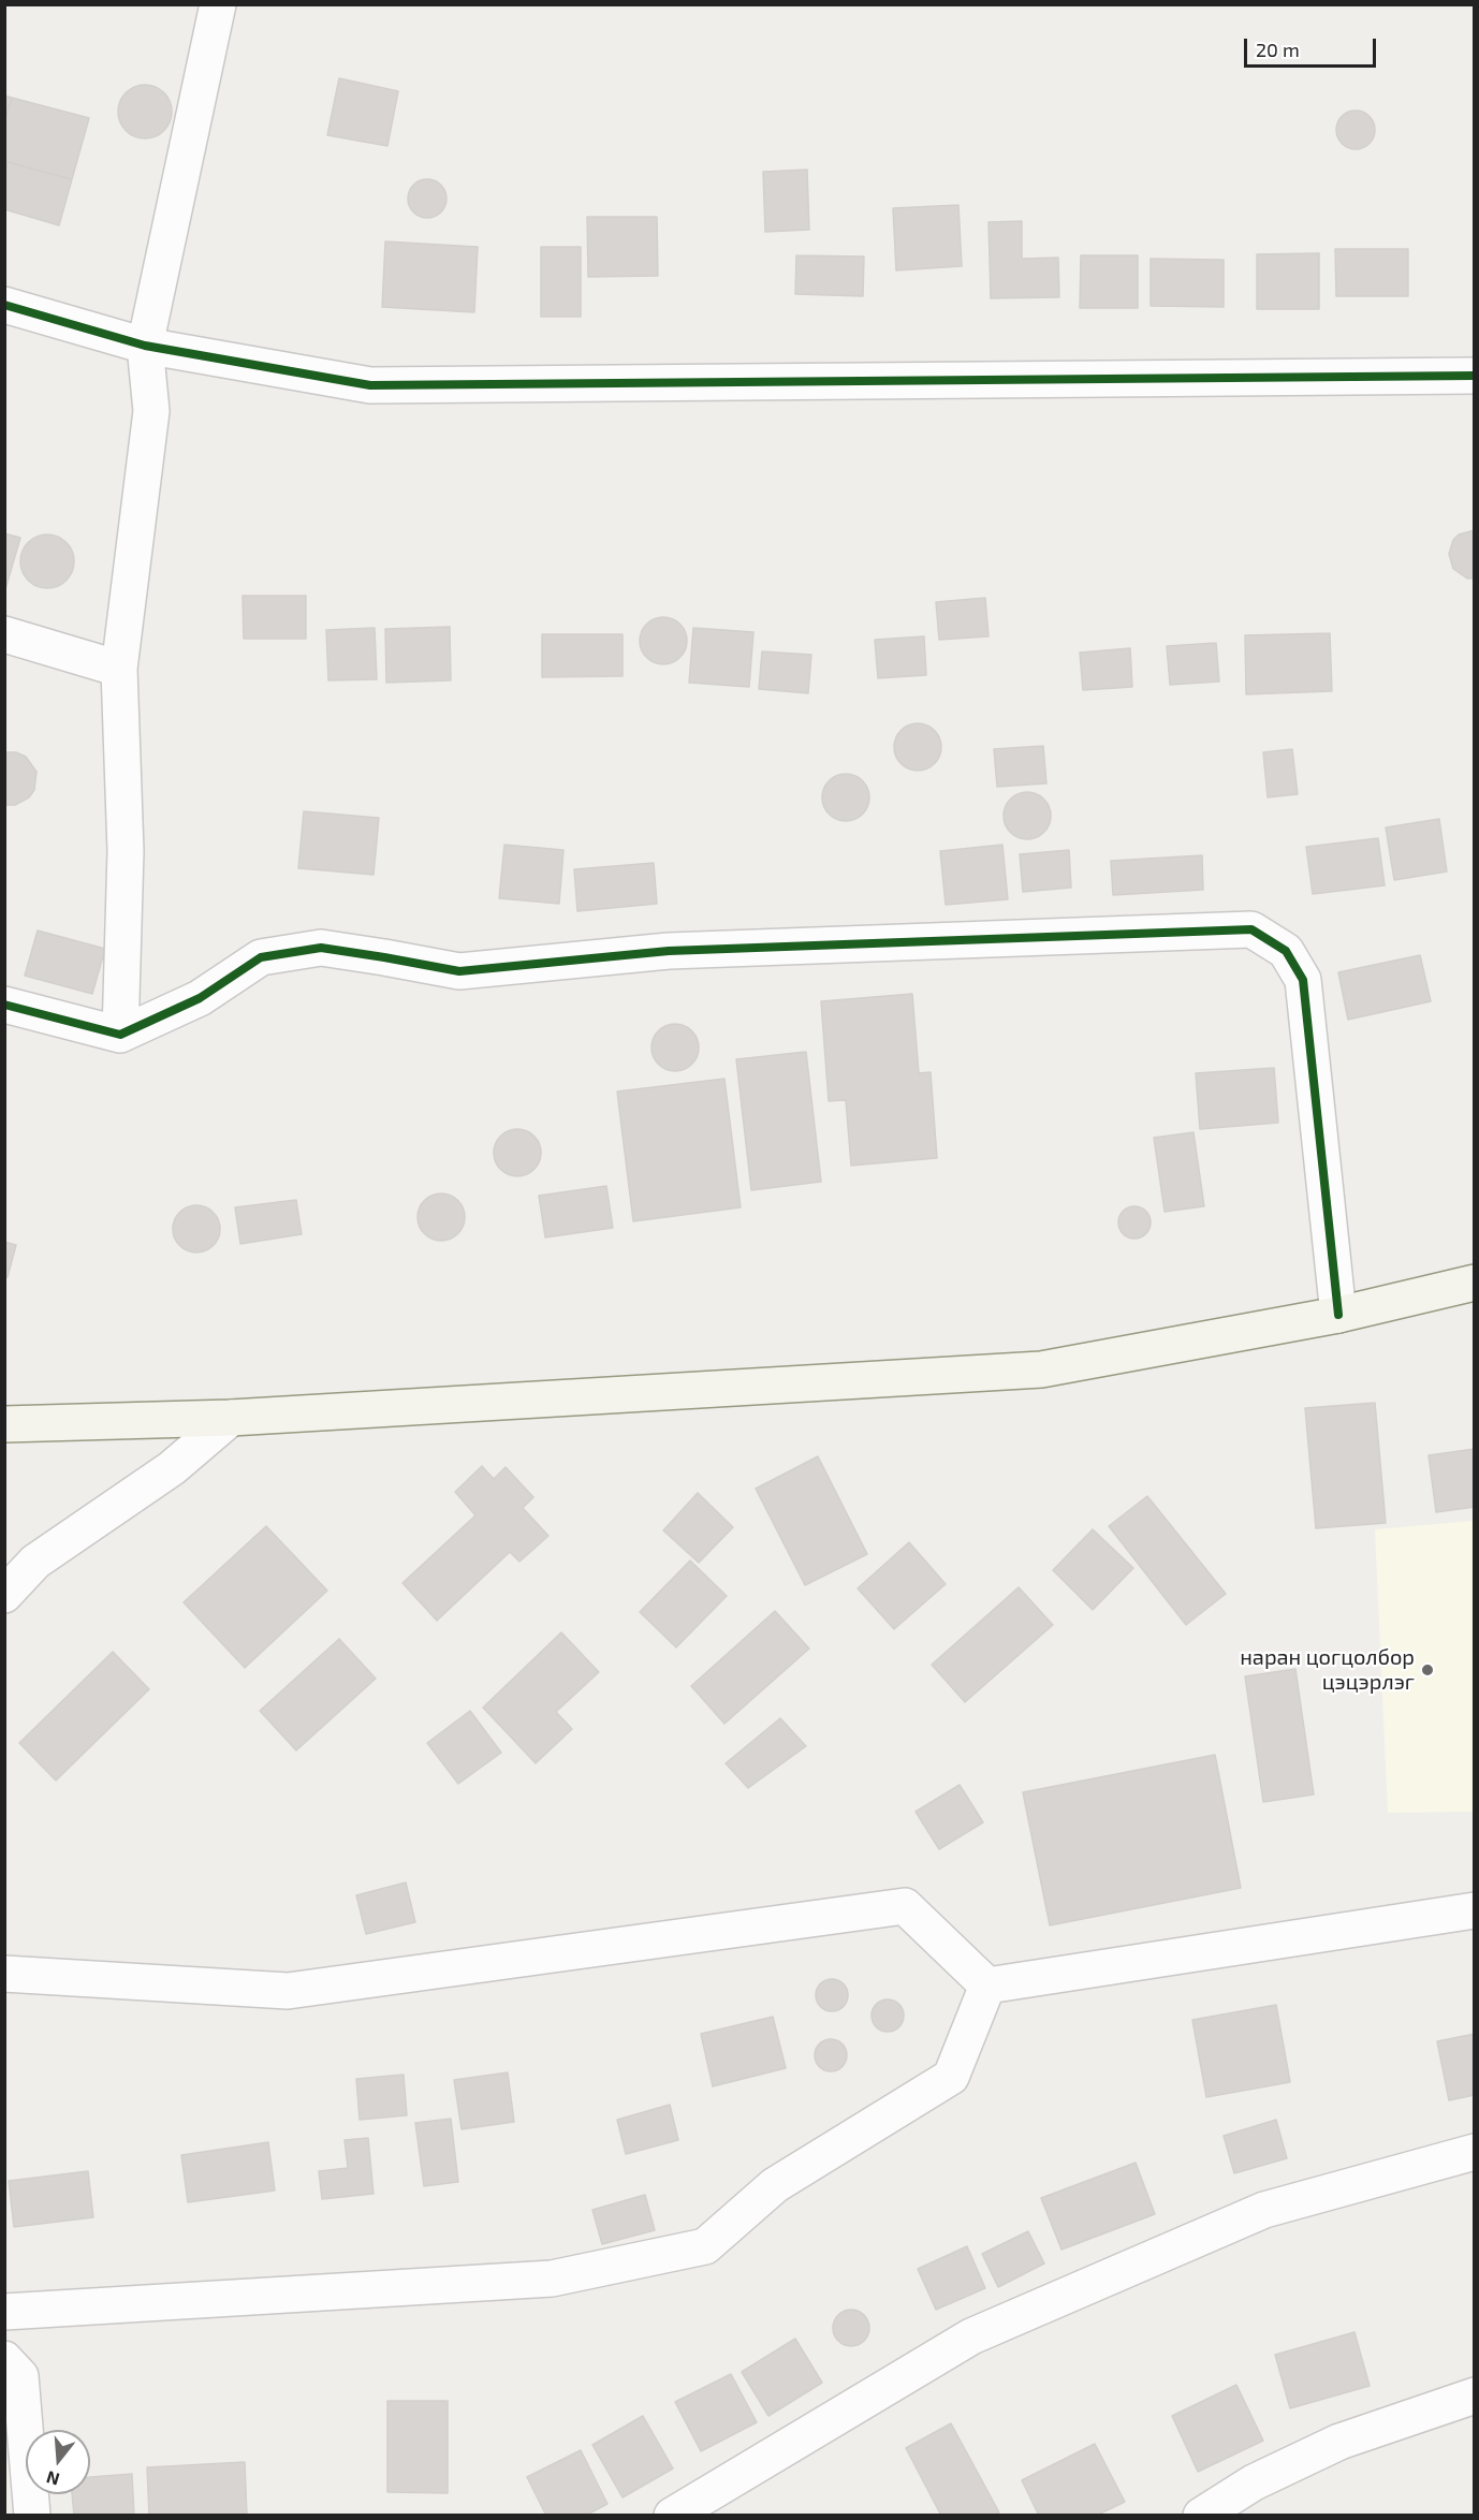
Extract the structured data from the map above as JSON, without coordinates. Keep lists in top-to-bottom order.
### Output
{
  "places": ["наран цогцолбор цэцэрлэг"],
  "scale_bar": "20 m",
  "north": "bottom"
}
